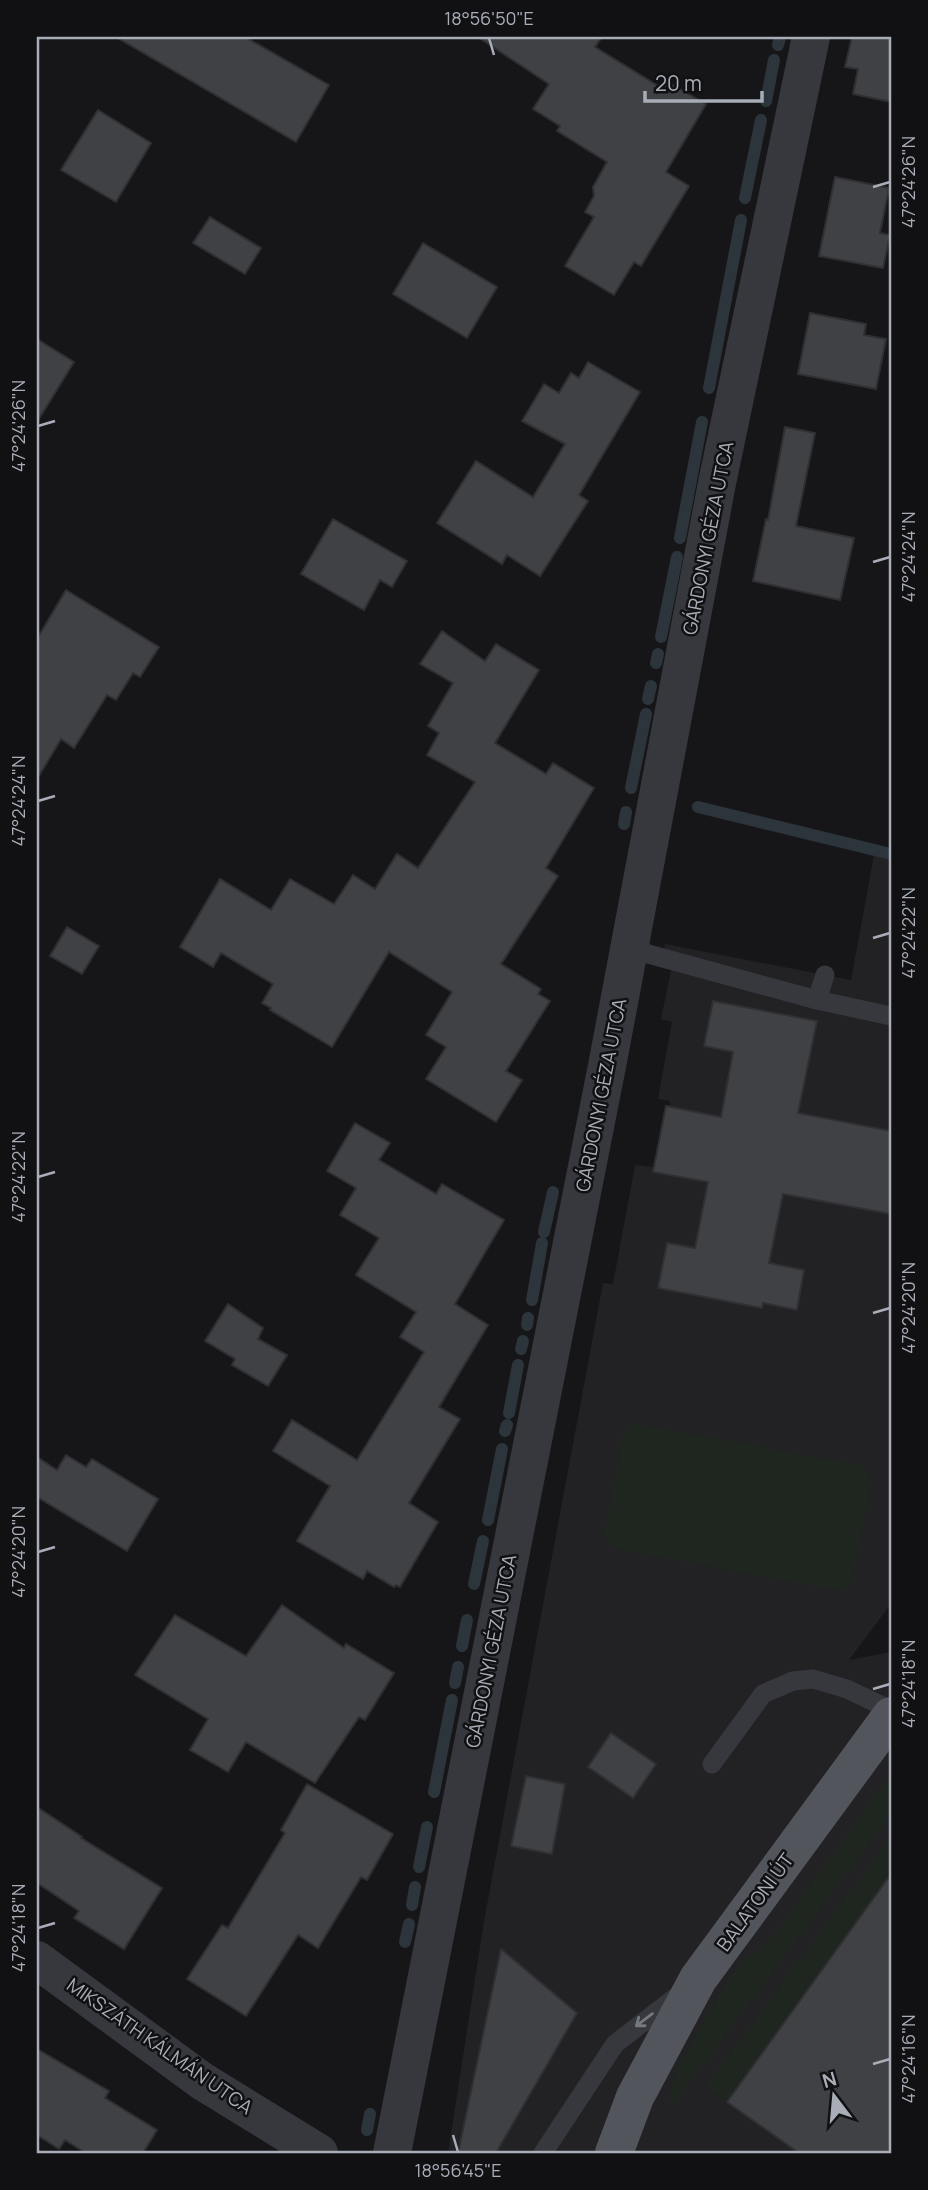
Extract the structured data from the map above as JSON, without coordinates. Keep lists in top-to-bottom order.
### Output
{
  "streets": {
    "main road": ["BALATONI ÚT"],
    "street": ["GÁRDONYI GÉZA UTCA", "MIKSZÁTH KÁLMÁN UTCA"]
  },
  "scale_bar": "20 m",
  "north": "top",
  "coordinates": [
    "18°56'50\"E",
    "47°24'26\"N",
    "47°24'24\"N",
    "47°24'22\"N",
    "47°24'20\"N",
    "47°24'18\"N",
    "47°24'16\"N",
    "18°56'45\"E"
  ]
}
